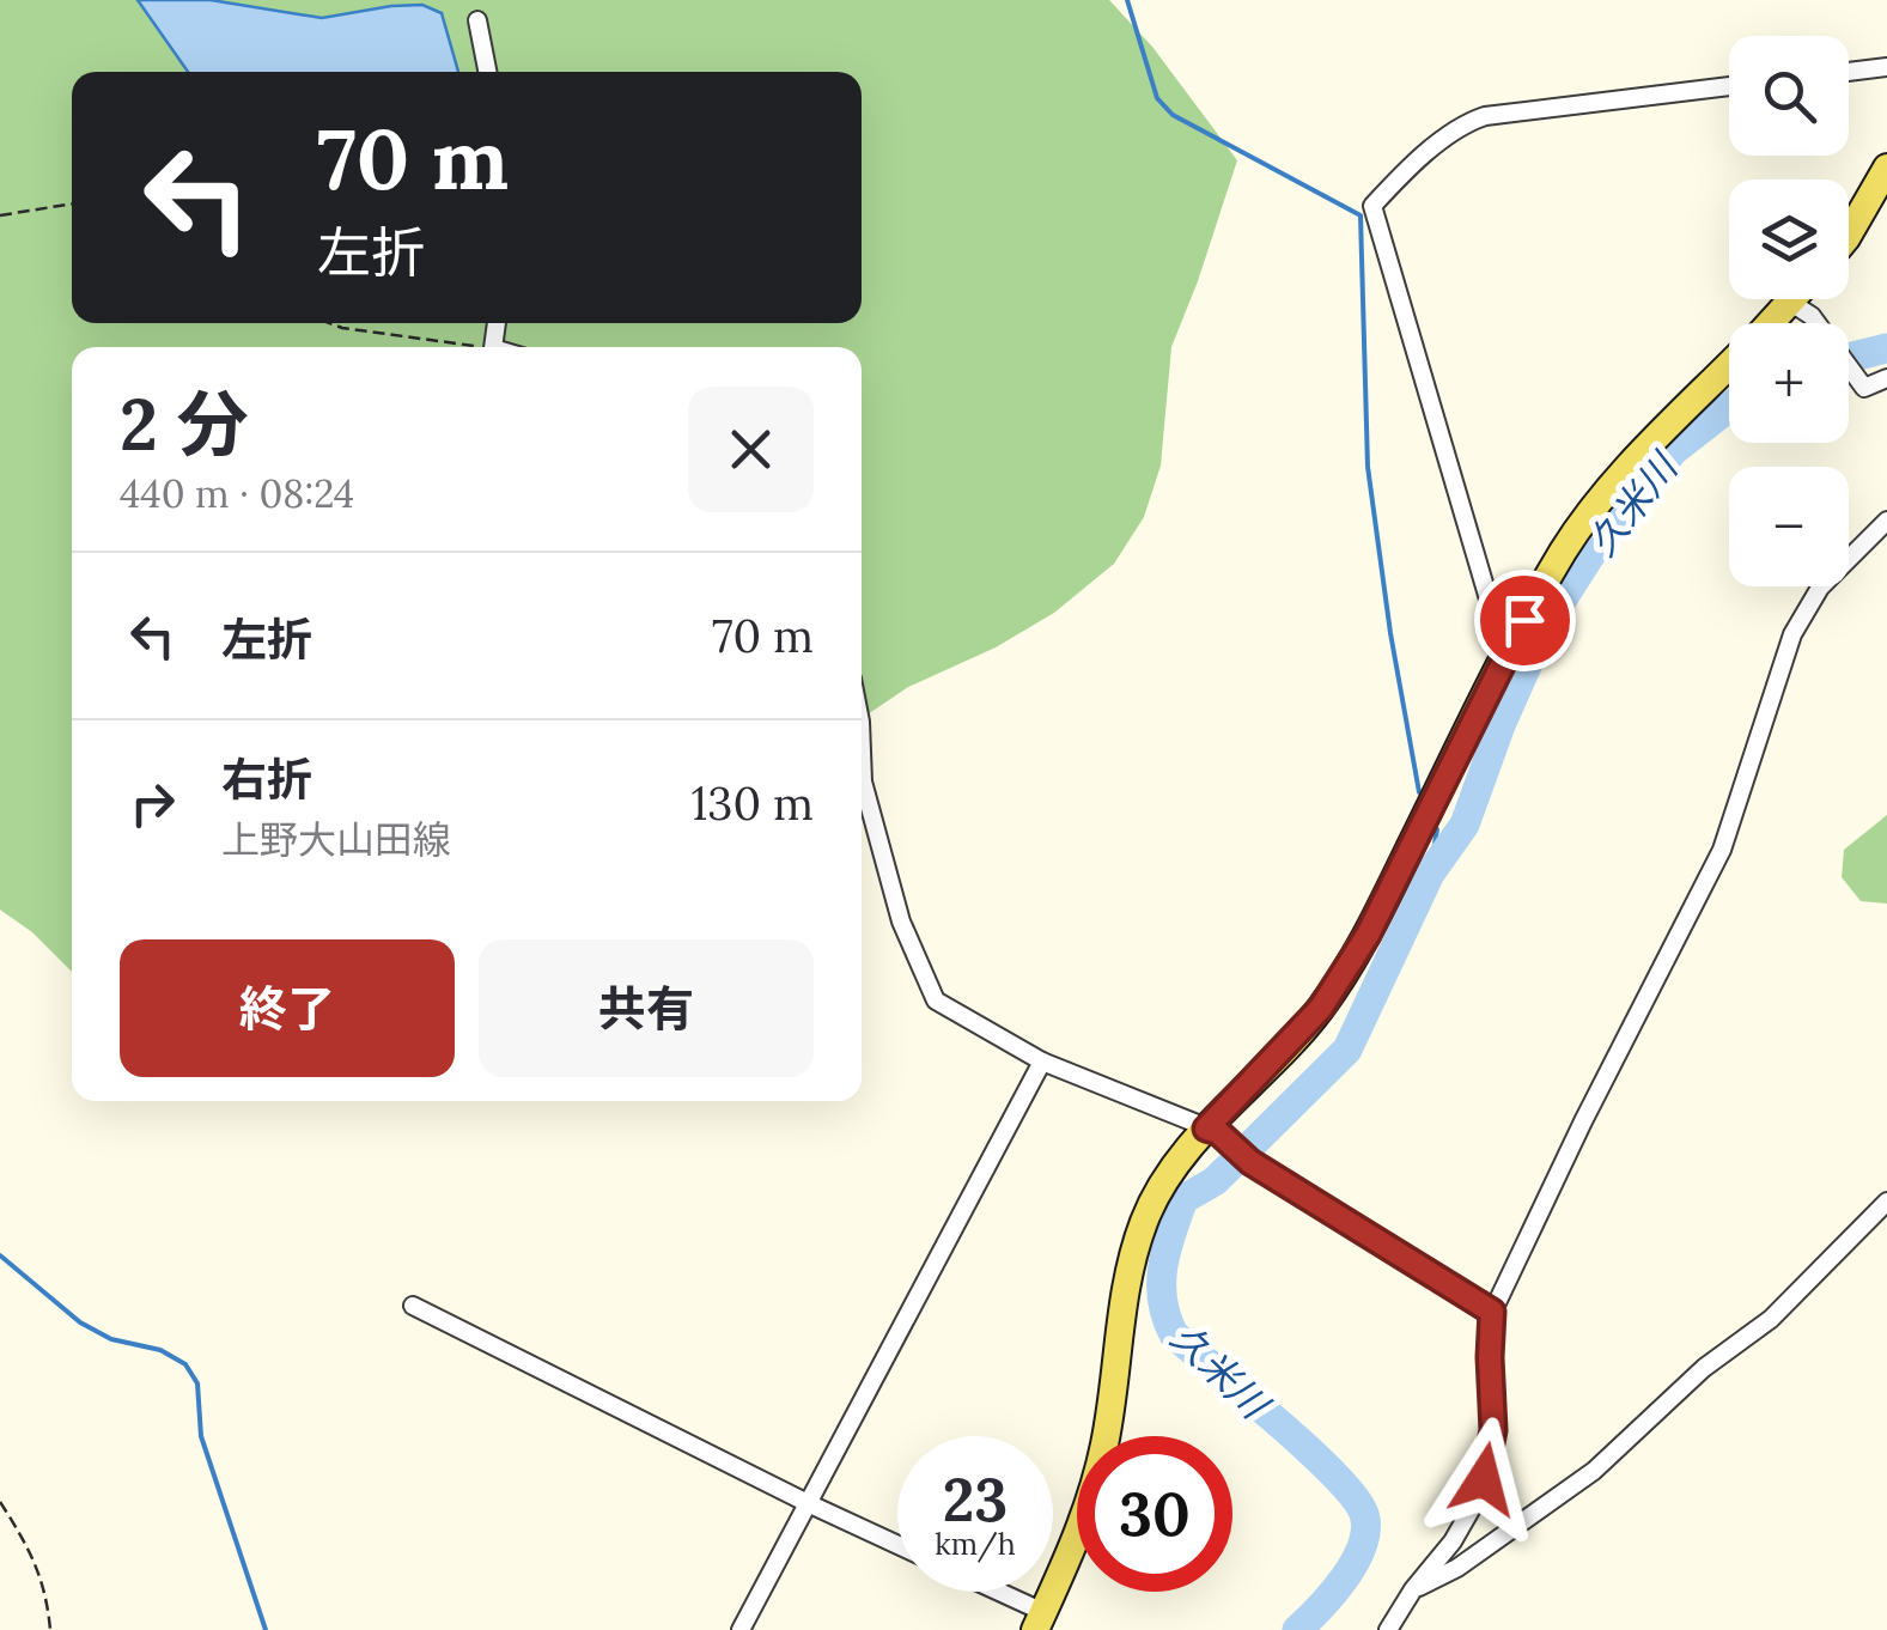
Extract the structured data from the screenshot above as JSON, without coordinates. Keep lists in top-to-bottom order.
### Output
{
  "water": ["久米川"],
  "page": {
    "map_buttons": ["+", "−"],
    "turn": ["70 m", "左折"],
    "heading": ["2 分", "440 m · 08:24"],
    "list": [
      {
        "name": "左折",
        "value": "70 m"
      },
      {
        "name": "右折",
        "note": "上野大山田線",
        "value": "130 m"
      }
    ],
    "buttons": ["終了", "共有"],
    "speed": "23 km/h",
    "limit": "30"
  }
}
